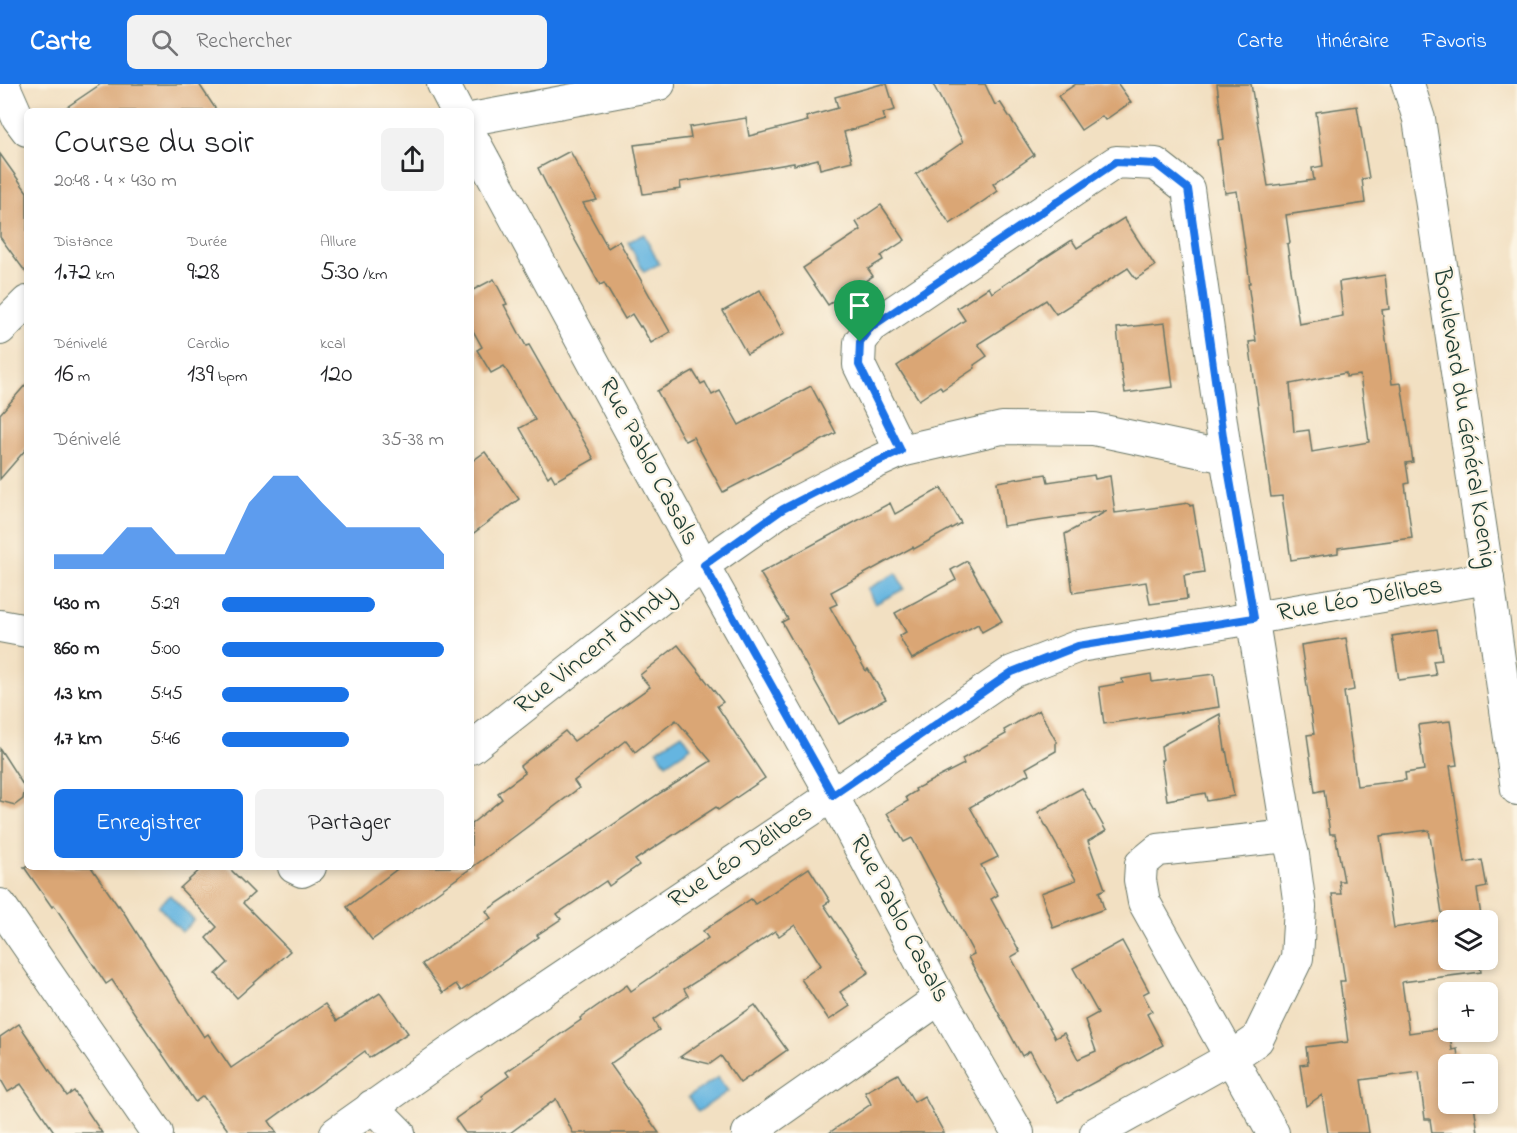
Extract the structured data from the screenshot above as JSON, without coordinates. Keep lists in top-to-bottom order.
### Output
{
  "streets": {
    "street": [
      "Boulevard du Général Koenig",
      "Rue Pablo Casals",
      "Rue Léo Délibes",
      "Rue Vincent d'Indy"
    ]
  },
  "crossings": [
    ["Boulevard du Général Koenig", "Rue Léo Délibes"],
    ["Rue Pablo Casals", "Rue Léo Délibes"],
    ["Rue Pablo Casals", "Rue Vincent d'Indy"]
  ],
  "page": {
    "header": "Carte",
    "search": "Rechercher",
    "nav": ["Carte", "Itinéraire", "Favoris"],
    "heading": ["Course du soir", "20:48 · 4 × 430 m"],
    "stats": [
      ["Distance", "1.72 km"],
      ["Durée", "9:28"],
      ["Allure", "5:30 /km"],
      ["Dénivelé", "16 m"],
      ["Cardio", "139 bpm"],
      ["kcal", "120"]
    ],
    "chart": ["Dénivelé", "35–38 m"],
    "list": [
      {
        "name": "430 m",
        "note": "5:29"
      },
      {
        "name": "860 m",
        "note": "5:00"
      },
      {
        "name": "1.3 km",
        "note": "5:45"
      },
      {
        "name": "1.7 km",
        "note": "5:46"
      }
    ],
    "buttons": ["Enregistrer", "Partager"],
    "map_buttons": ["+", "−"]
  }
}
